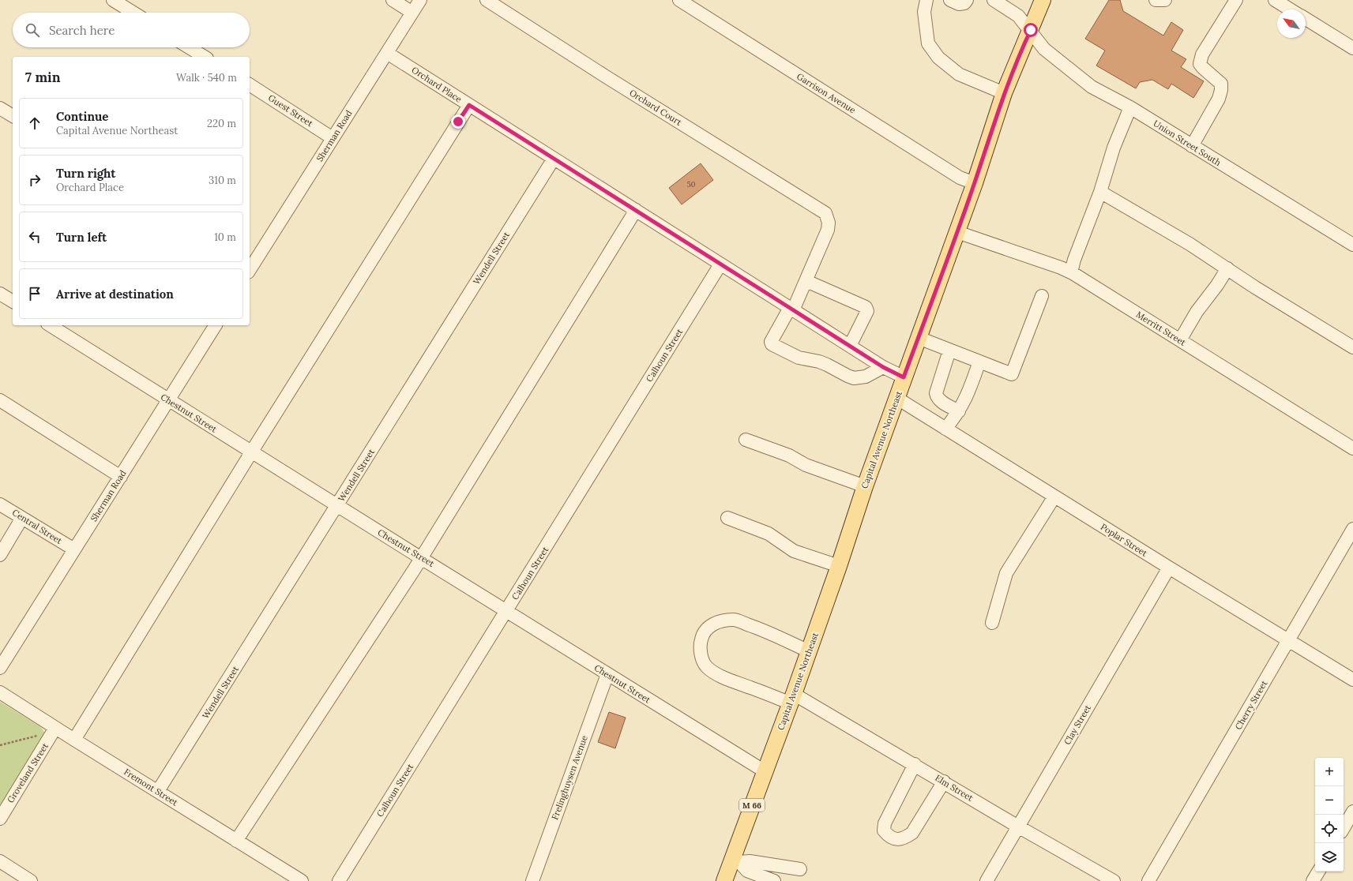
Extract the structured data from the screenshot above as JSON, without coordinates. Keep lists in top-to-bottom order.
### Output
{
  "streets": {
    "main road": ["Capital Avenue Northeast", "M 66"],
    "street": [
      "Orchard Place",
      "Garrison Avenue",
      "Orchard Court",
      "Guest Street",
      "Sherman Road",
      "Union Street South",
      "Wendell Street",
      "Merritt Street",
      "Calhoun Street",
      "Chestnut Street",
      "Central Street",
      "Poplar Street",
      "Cherry Street",
      "Clay Street",
      "Groveland Street",
      "Frelinghuysen Avenue",
      "Fremont Street",
      "Elm Street"
    ]
  },
  "crossings": [
    ["Orchard Place", "Sherman Road"],
    ["Orchard Place", "Wendell Street"],
    ["Orchard Place", "Calhoun Street"],
    ["Orchard Place", "Capital Avenue Northeast"],
    ["Garrison Avenue", "Capital Avenue Northeast"],
    ["Guest Street", "Sherman Road"],
    ["Sherman Road", "Chestnut Street"],
    ["Sherman Road", "Central Street"],
    ["Union Street South", "Capital Avenue Northeast"],
    ["Wendell Street", "Chestnut Street"],
    ["Wendell Street", "Fremont Street"],
    ["Merritt Street", "Capital Avenue Northeast"],
    ["Calhoun Street", "Chestnut Street"],
    ["Chestnut Street", "Capital Avenue Northeast"],
    ["Chestnut Street", "Frelinghuysen Avenue"],
    ["Capital Avenue Northeast", "Poplar Street"],
    ["Capital Avenue Northeast", "Elm Street"],
    ["Poplar Street", "Cherry Street"],
    ["Poplar Street", "Clay Street"],
    ["Clay Street", "Elm Street"],
    ["Groveland Street", "Fremont Street"]
  ],
  "house_numbers": ["50"],
  "north": "top left",
  "page": {
    "search": "Search here",
    "heading": ["7 min", "Walk · 540 m"],
    "list": [
      ["Continue", "Capital Avenue Northeast", "220 m"],
      ["Turn right", "Orchard Place", "310 m"],
      ["Turn left", "10 m"],
      "Arrive at destination"
    ],
    "map_buttons": ["+", "−"]
  }
}
